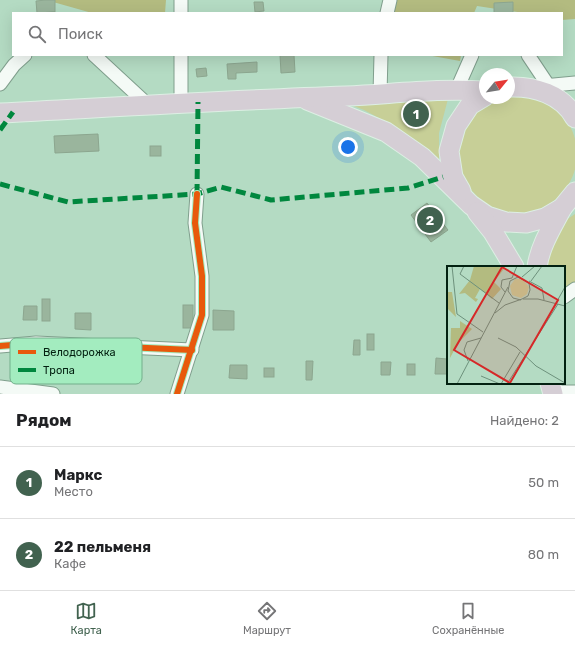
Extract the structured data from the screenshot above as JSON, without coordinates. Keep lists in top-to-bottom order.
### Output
{
  "legend": ["Велодорожка", "Тропа"],
  "north": "top right",
  "page": {
    "search": "Поиск",
    "pins": ["1", "2"],
    "heading": ["Рядом", "Найдено: 2"],
    "list": [
      {
        "mark": "1",
        "name": "Маркс",
        "note": "Место",
        "value": "50 m"
      },
      {
        "mark": "2",
        "name": "22 пельменя",
        "note": "Кафе",
        "value": "80 m"
      }
    ],
    "nav": ["Карта", "Маршрут", "Сохранённые"]
  }
}
